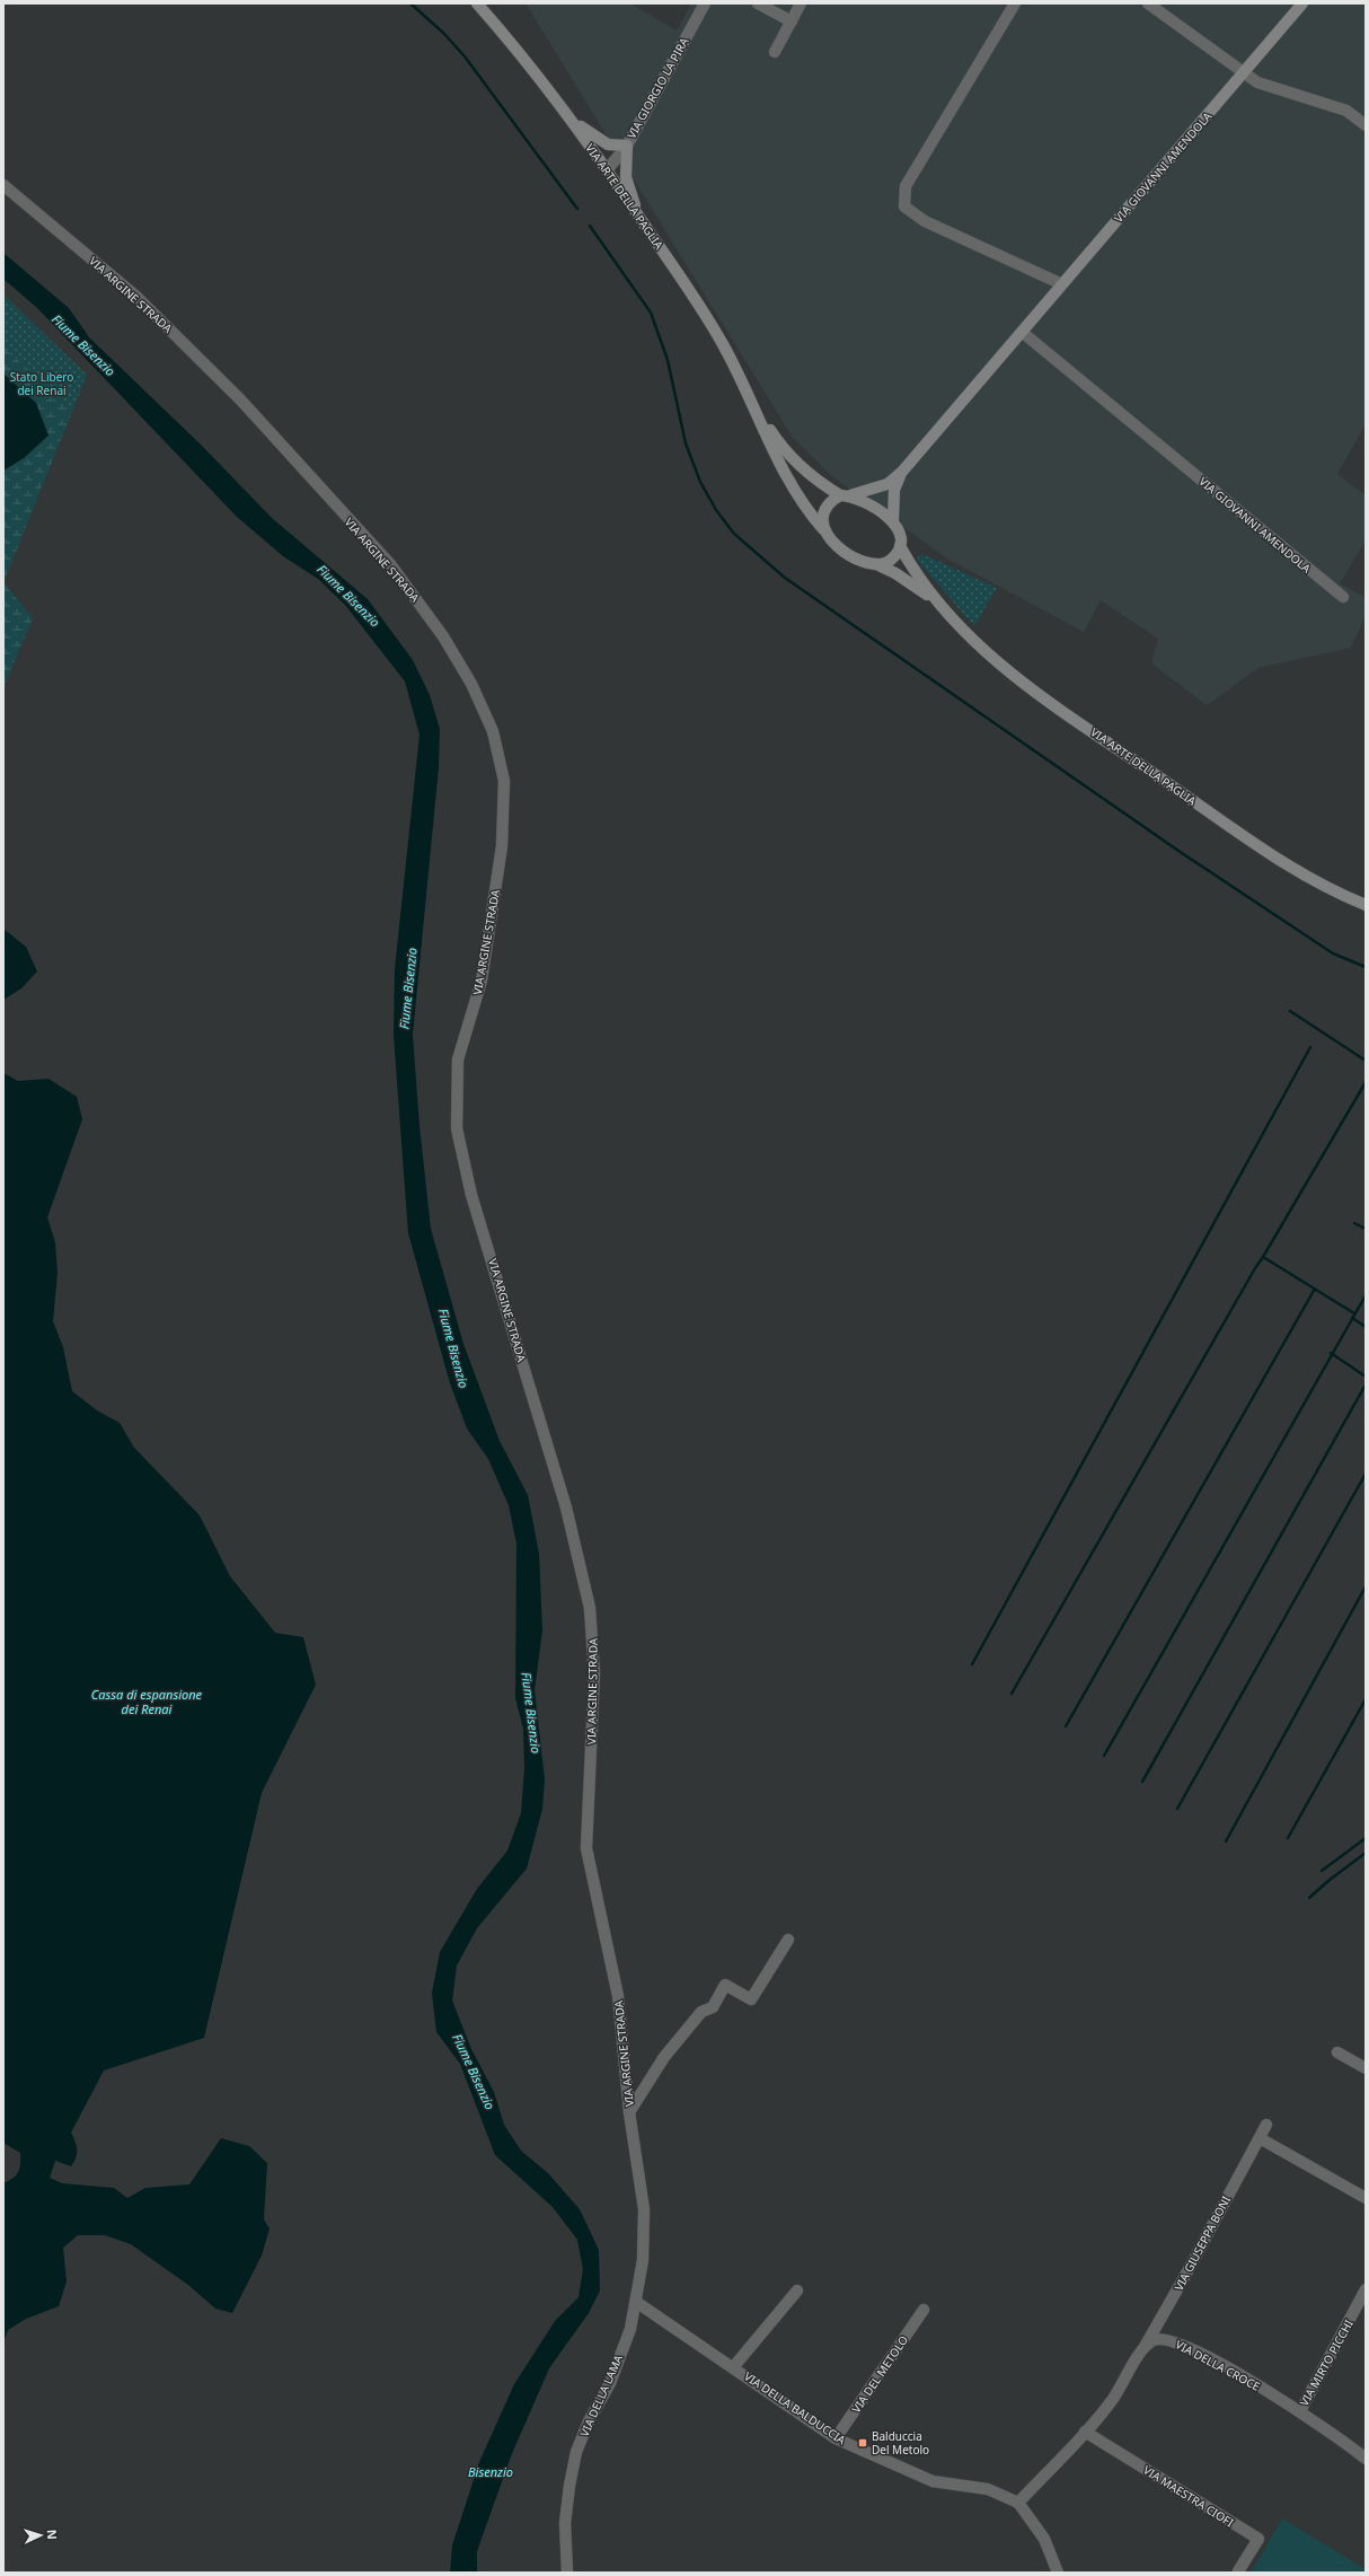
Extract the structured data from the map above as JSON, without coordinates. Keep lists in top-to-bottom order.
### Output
{
  "streets": {
    "main road": ["VIA GIOVANNI AMENDOLA", "VIA ARTE DELLA PAGLIA"],
    "street": [
      "VIA GIORGIO LA PIRA",
      "VIA ARGINE STRADA",
      "VIA GIUSEPPA BONI",
      "VIA MIRTO PICCHI",
      "VIA DELLA CROCE",
      "VIA DEL METOLO",
      "VIA DELLA LAMA",
      "VIA DELLA BALDUCCIA",
      "VIA MAESTRA CIOFI"
    ]
  },
  "crossings": [
    ["VIA GIORGIO LA PIRA", "VIA ARTE DELLA PAGLIA"],
    ["VIA GIOVANNI AMENDOLA", "VIA ARTE DELLA PAGLIA"],
    ["VIA ARGINE STRADA", "VIA DELLA LAMA"],
    ["VIA GIUSEPPA BONI", "VIA DELLA CROCE"],
    ["VIA MIRTO PICCHI", "VIA DELLA CROCE"],
    ["VIA DEL METOLO", "VIA DELLA BALDUCCIA"],
    ["VIA DELLA LAMA", "VIA DELLA BALDUCCIA"]
  ],
  "water": ["Fiume Bisenzio", "Cassa di espansione dei Renai", "Bisenzio"],
  "parks": ["Stato Libero dei Renai"],
  "places": {
    "transit": ["Balduccia Del Metolo"]
  },
  "north": "right"
}
